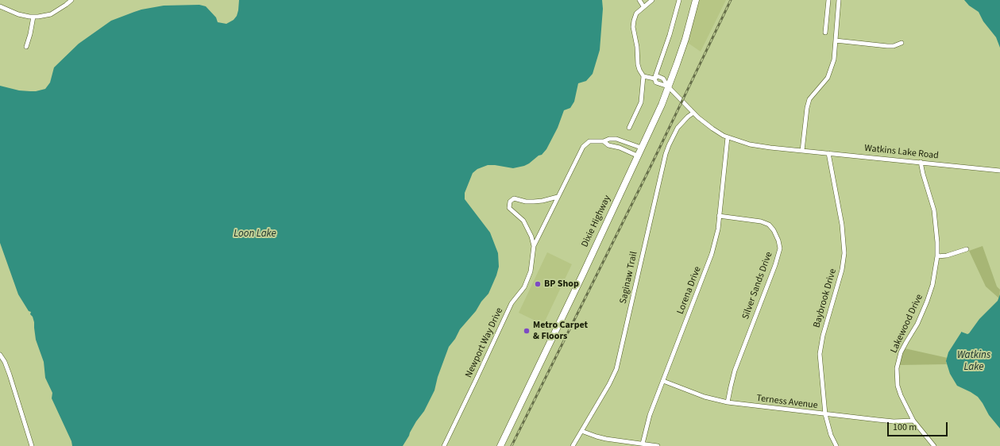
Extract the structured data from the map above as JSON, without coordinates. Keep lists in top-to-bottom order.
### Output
{
  "streets": {
    "main road": ["Dixie Highway"],
    "street": [
      "Watkins Lake Road",
      "Saginaw Trail",
      "Silver Sands Drive",
      "Lorena Drive",
      "Baybrook Drive",
      "Lakewood Drive",
      "Newport Way Drive",
      "Terness Avenue"
    ]
  },
  "crossings": [
    ["Watkins Lake Road", "Dixie Highway"],
    ["Watkins Lake Road", "Saginaw Trail"],
    ["Watkins Lake Road", "Lorena Drive"],
    ["Watkins Lake Road", "Baybrook Drive"],
    ["Watkins Lake Road", "Lakewood Drive"],
    ["Dixie Highway", "Newport Way Drive"],
    ["Silver Sands Drive", "Lorena Drive"],
    ["Silver Sands Drive", "Terness Avenue"],
    ["Lorena Drive", "Terness Avenue"],
    ["Baybrook Drive", "Terness Avenue"],
    ["Lakewood Drive", "Terness Avenue"]
  ],
  "water": ["Loon Lake", "Watkins Lake"],
  "places": ["BP Shop", "Metro Carpet & Floors"],
  "scale_bar": "100 m"
}
